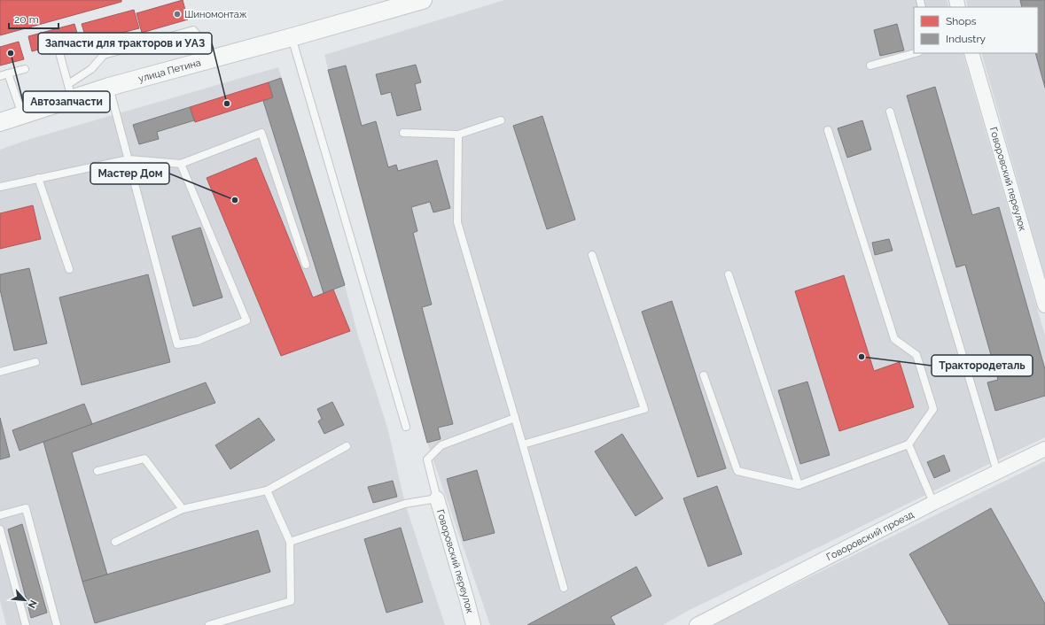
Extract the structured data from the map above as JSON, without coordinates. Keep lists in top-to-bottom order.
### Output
{
  "streets": {
    "street": ["улица Петина", "Говоровский переулок", "Говоровский проезд"]
  },
  "places": [
    "Шиномонтаж",
    "Автозапчасти",
    "Запчасти для тракторов и УАЗ",
    "Мастер Дом",
    "Трактородеталь"
  ],
  "legend": ["Shops", "Industry"],
  "scale_bar": "20 m",
  "north": "bottom right"
}
